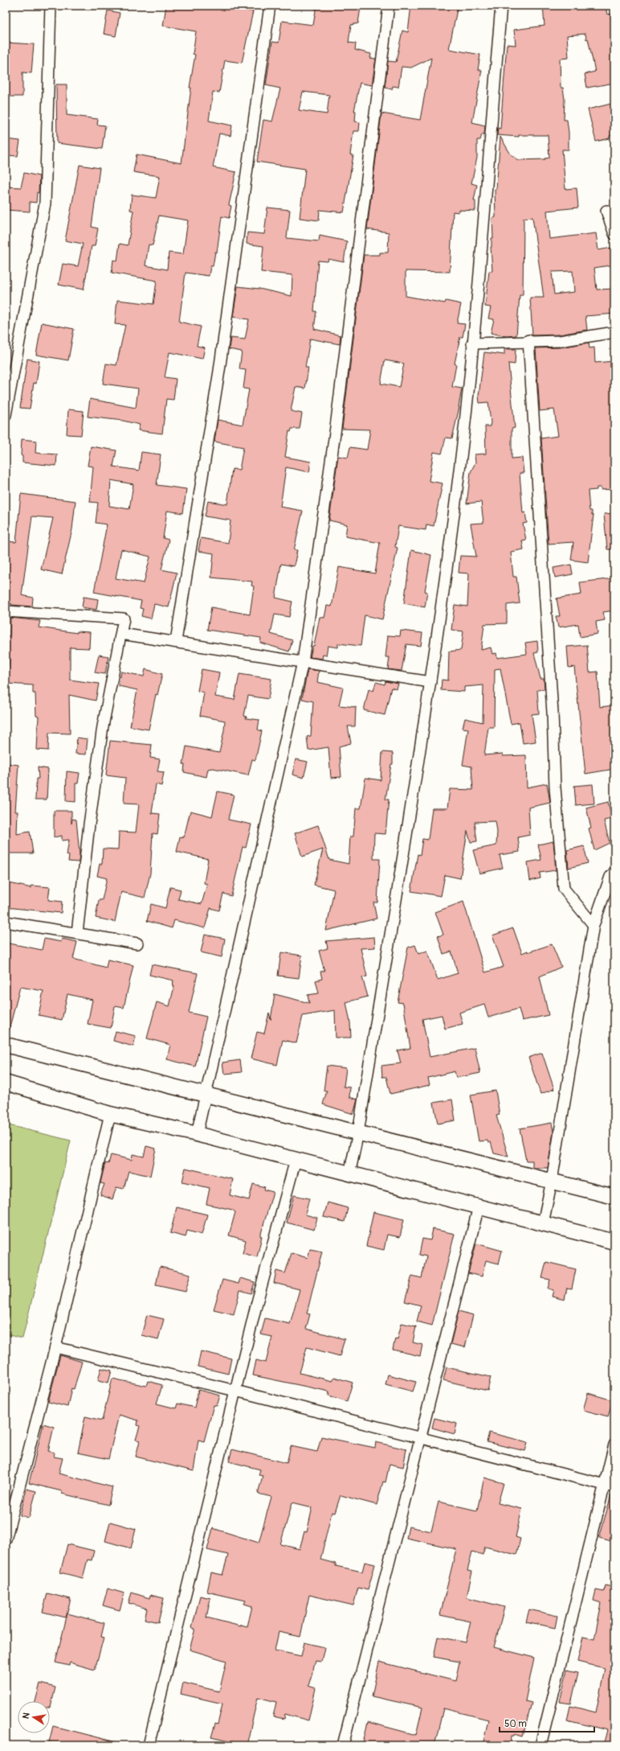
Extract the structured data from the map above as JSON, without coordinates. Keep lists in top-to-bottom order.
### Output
{
  "scale_bar": "50 m",
  "north": "left"
}
